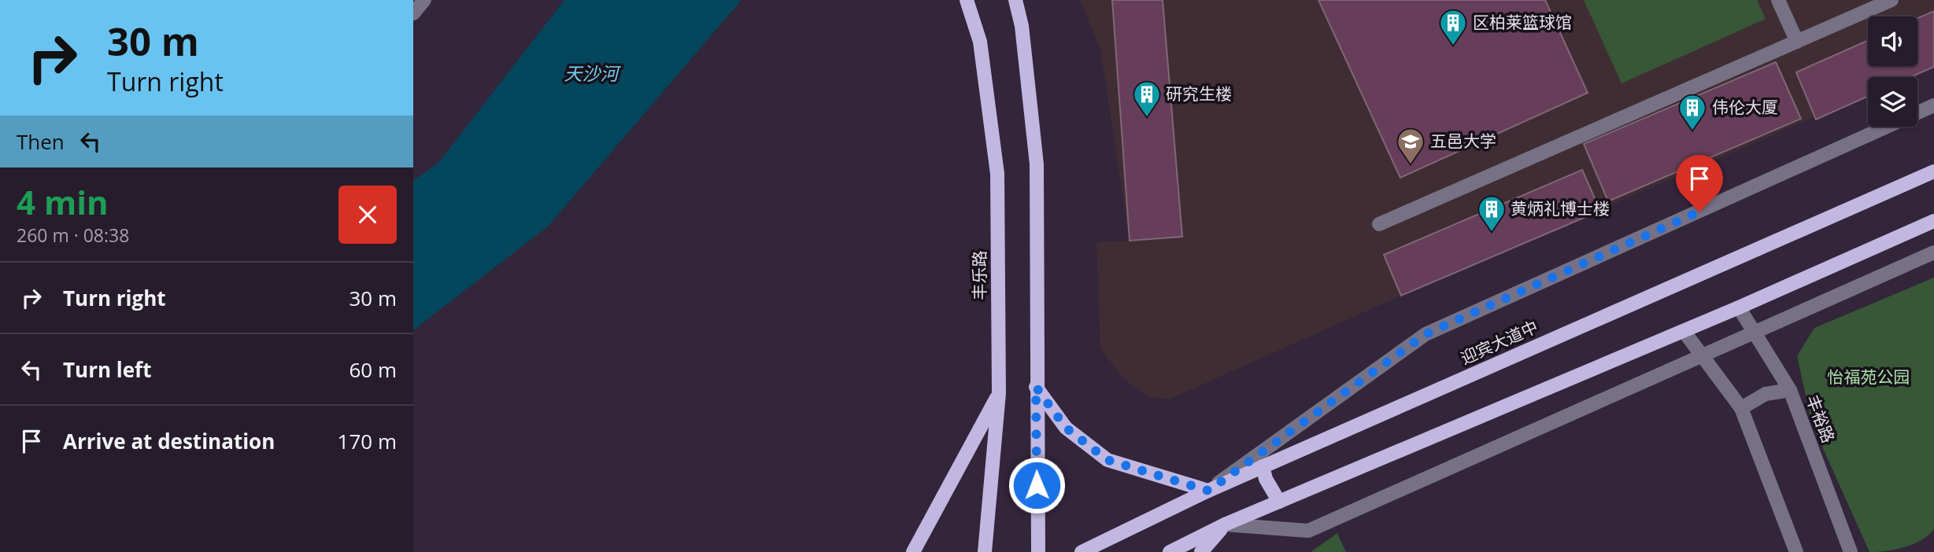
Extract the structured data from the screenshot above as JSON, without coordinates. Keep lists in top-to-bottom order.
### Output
{
  "streets": {
    "main road": ["丰乐路", "迎宾大道中"],
    "street": ["丰裕路"]
  },
  "water": ["天沙河"],
  "parks": ["怡福苑公园"],
  "places": {
    "building": [
      "区柏莱篮球馆",
      "研究生楼",
      "伟伦大厦",
      "黄炳礼博士楼"
    ],
    "school or university": ["五邑大学"]
  },
  "page": {
    "turn": ["30 m", "Turn right"],
    "then": "Then",
    "heading": ["4 min", "260 m · 08:38"],
    "list": [
      {
        "name": "Turn right",
        "value": "30 m"
      },
      {
        "name": "Turn left",
        "value": "60 m"
      },
      {
        "name": "Arrive at destination",
        "value": "170 m"
      }
    ]
  }
}
